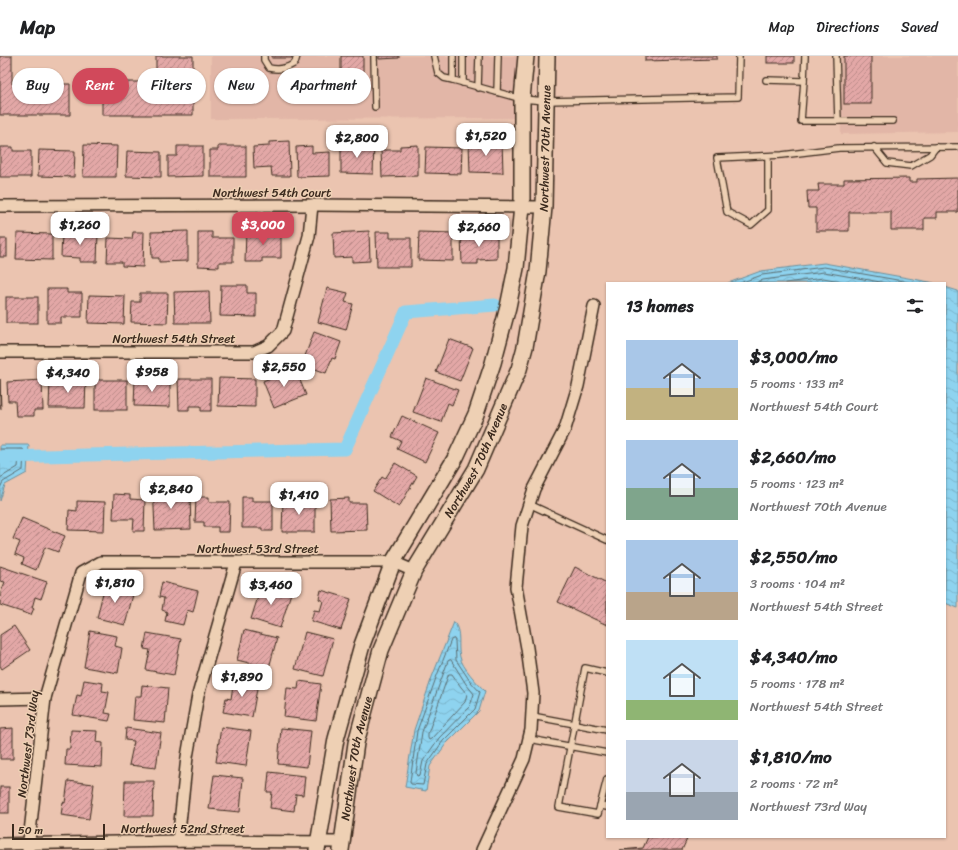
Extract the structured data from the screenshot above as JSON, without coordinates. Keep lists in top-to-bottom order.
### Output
{
  "streets": {
    "street": [
      "Northwest 70th Avenue",
      "Northwest 54th Court",
      "Northwest 54th Street",
      "Northwest 53rd Street",
      "Northwest 73rd Way",
      "Northwest 52nd Street"
    ]
  },
  "crossings": [
    ["Northwest 70th Avenue", "Northwest 54th Court"],
    ["Northwest 70th Avenue", "Northwest 53rd Street"],
    ["Northwest 70th Avenue", "Northwest 52nd Street"],
    ["Northwest 54th Court", "Northwest 54th Street"],
    ["Northwest 53rd Street", "Northwest 73rd Way"],
    ["Northwest 73rd Way", "Northwest 52nd Street"]
  ],
  "scale_bar": "50 m",
  "page": {
    "header": "Map",
    "nav": ["Map", "Directions", "Saved"],
    "chip": [
      "Buy",
      "Rent",
      "Filters",
      "New",
      "Apartment"
    ],
    "price": [
      "$1,520",
      "$2,800",
      "$1,260",
      "$3,000",
      "$2,660",
      "$2,550",
      "$958",
      "$4,340",
      "$2,840",
      "$1,410",
      "$1,810",
      "$3,460",
      "$1,890"
    ],
    "heading": "13 homes",
    "list": [
      {
        "name": "$3,000/mo",
        "note": "5 rooms · 133 m² · Northwest 54th Court"
      },
      {
        "name": "$2,660/mo",
        "note": "5 rooms · 123 m² · Northwest 70th Avenue"
      },
      {
        "name": "$2,550/mo",
        "note": "3 rooms · 104 m² · Northwest 54th Street"
      },
      {
        "name": "$4,340/mo",
        "note": "5 rooms · 178 m² · Northwest 54th Street"
      },
      {
        "name": "$1,810/mo",
        "note": "2 rooms · 72 m² · Northwest 73rd Way"
      }
    ],
    "scale": "50 m"
  }
}
